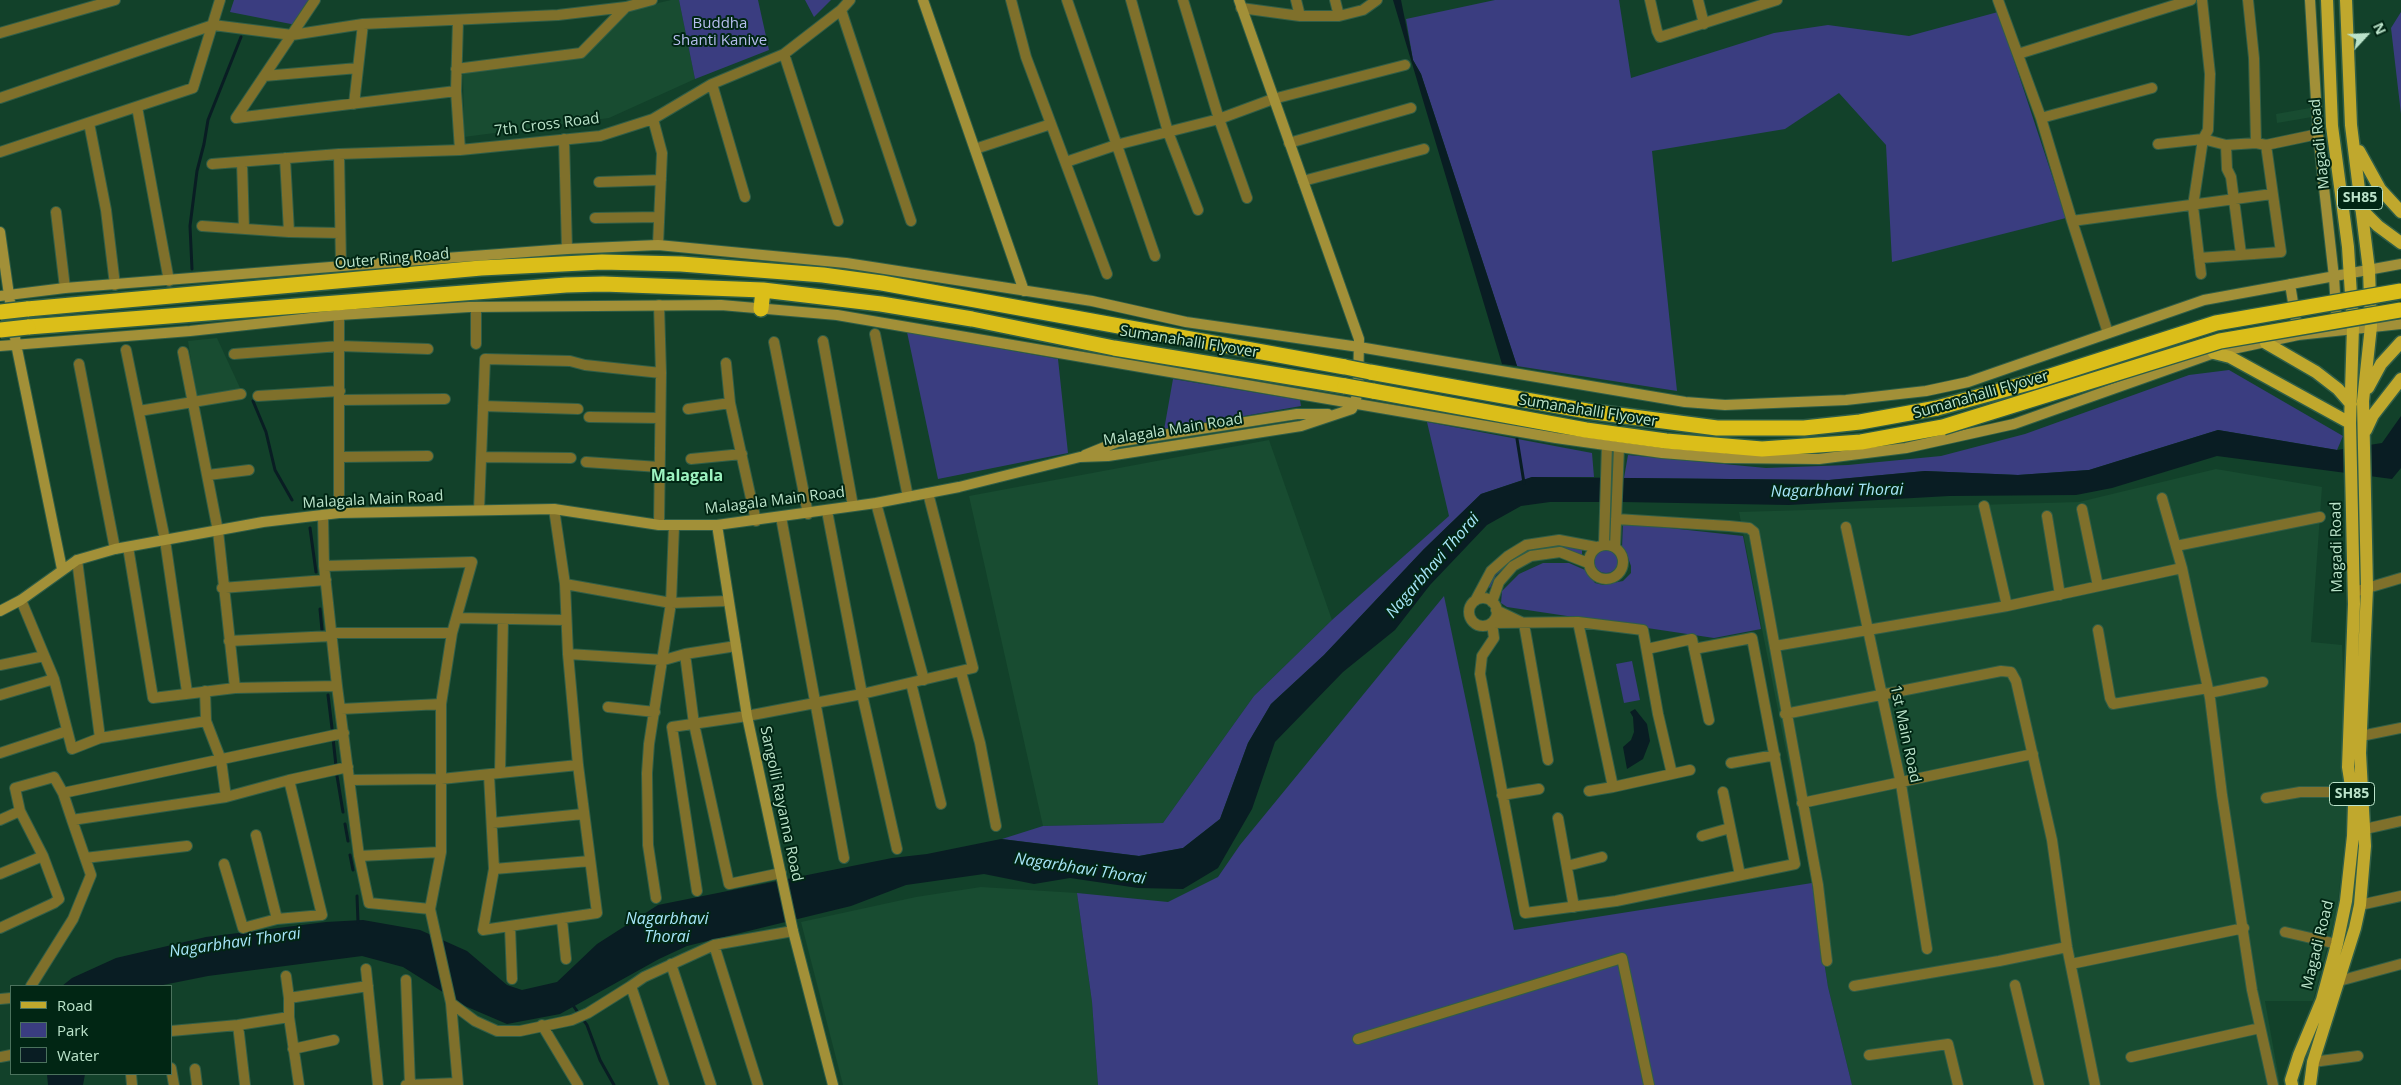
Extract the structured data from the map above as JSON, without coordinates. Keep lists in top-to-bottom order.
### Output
{
  "streets": {
    "highway": ["Outer Ring Road", "Sumanahalli Flyover"],
    "main road": ["Magadi Road", "SH85"],
    "street": [
      "7th Cross Road",
      "Malagala Main Road",
      "1st Main Road",
      "Sangolli Rayanna Road"
    ]
  },
  "crossings": [
    ["Outer Ring Road", "Sumanahalli Flyover"],
    ["Malagala Main Road", "Sangolli Rayanna Road"]
  ],
  "districts": ["Malagala"],
  "water": ["Nagarbhavi Thorai"],
  "parks": ["Buddha Shanti Kanive"],
  "legend": ["Road", "Park", "Water"],
  "north": "top right"
}
